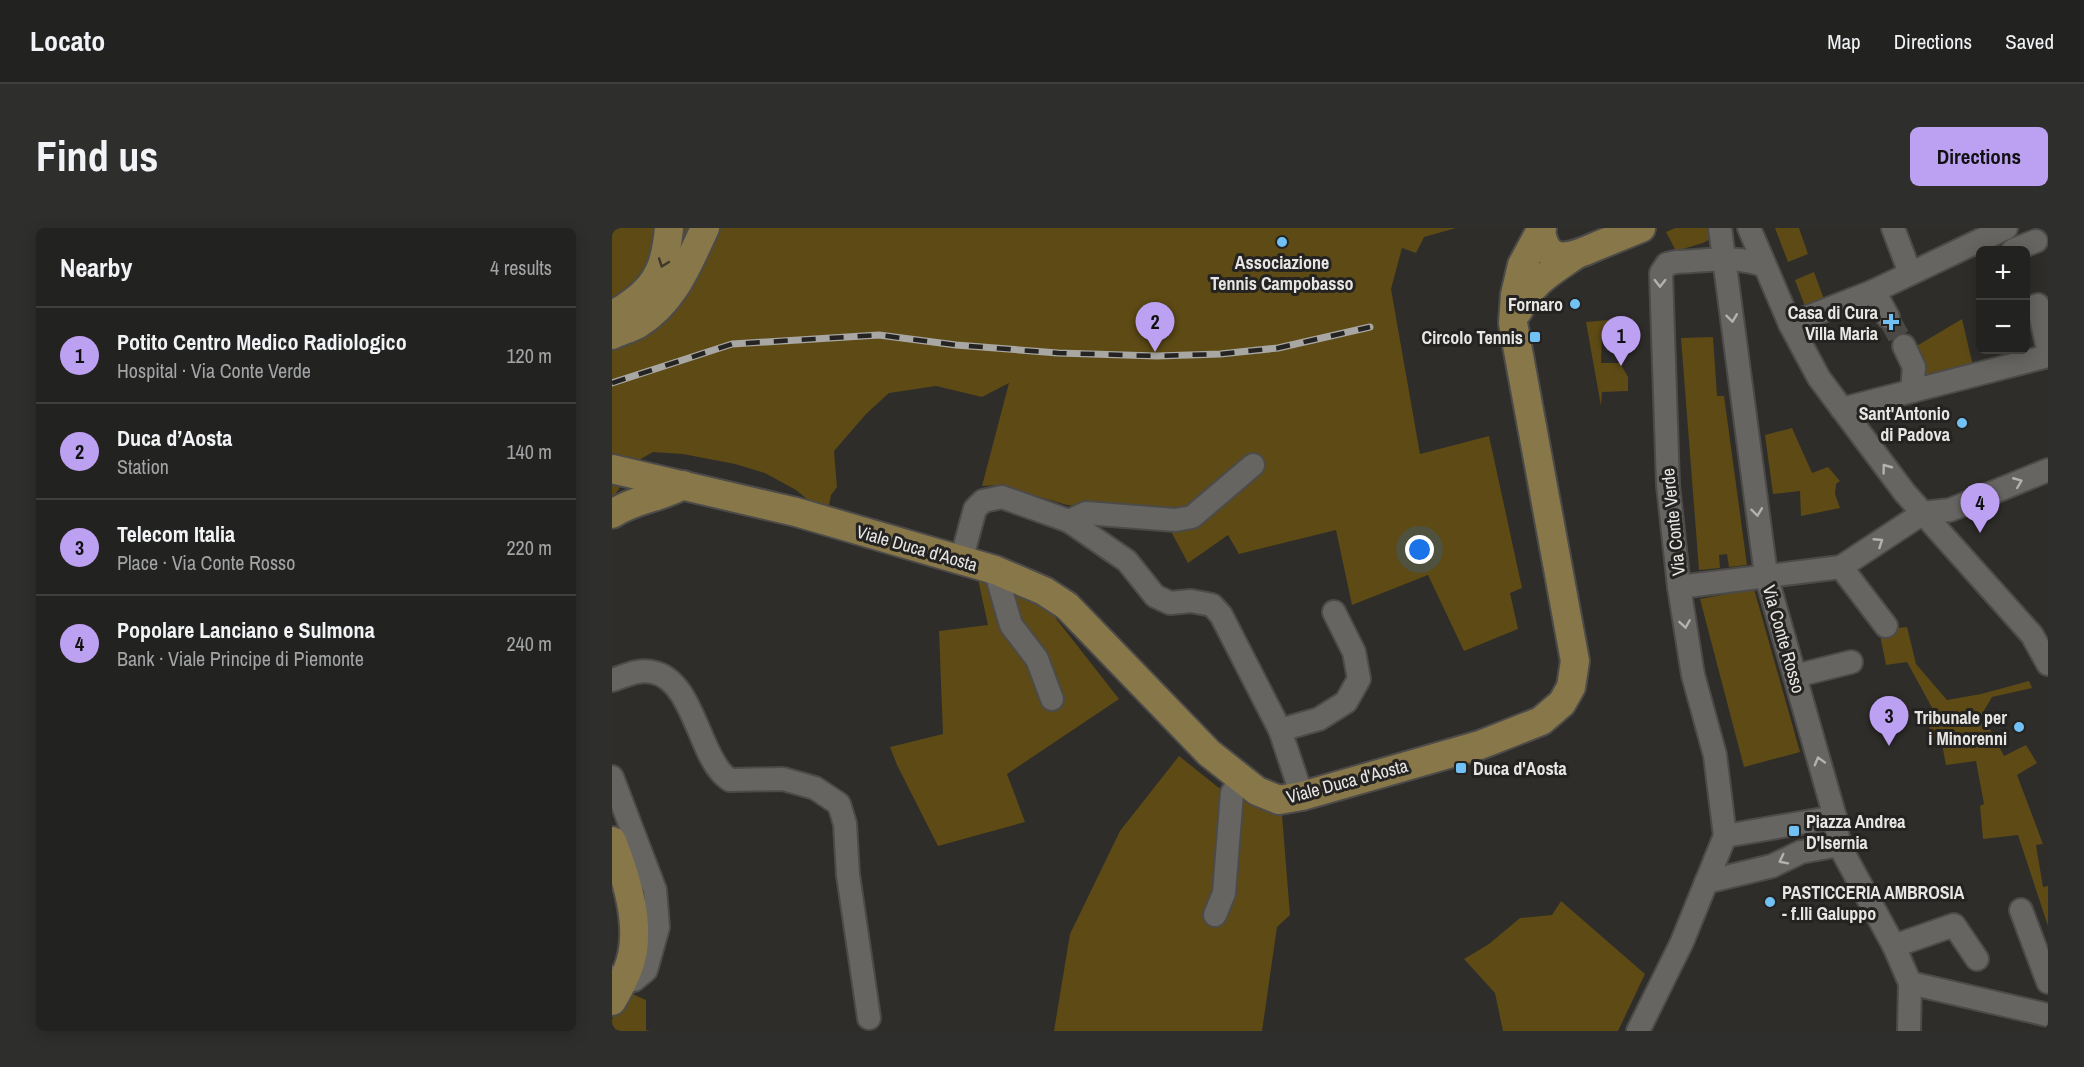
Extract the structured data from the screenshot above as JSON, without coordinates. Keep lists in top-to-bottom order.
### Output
{
  "streets": {
    "main road": ["Viale Duca d'Aosta"],
    "street": ["Via Conte Verde", "Via Conte Rosso"]
  },
  "crossings": [
    ["Via Conte Verde", "Via Conte Rosso"]
  ],
  "one_way": ["Via Conte Verde"],
  "places": {
    "other": [
      "Associazione Tennis Campobasso",
      "Fornaro",
      "Sant'Antonio di Padova",
      "Tribunale per i Minorenni",
      "PASTICCERIA AMBROSIA - f.lli Galuppo"
    ],
    "health": ["Casa di Cura Villa Maria"],
    "transit": ["Circolo Tennis", "Duca d'Aosta", "Piazza Andrea D'Isernia"]
  },
  "page": {
    "header": "Locato",
    "nav": ["Map", "Directions", "Saved"],
    "buttons": "Directions",
    "title": "Find us",
    "heading": ["Nearby", "4 results"],
    "map_buttons": ["+", "−"],
    "pins": [
      "2",
      "1",
      "4",
      "3"
    ],
    "list": [
      {
        "mark": "1",
        "name": "Potito Centro Medico Radiologico",
        "note": "Hospital · Via Conte Verde",
        "value": "120 m"
      },
      {
        "mark": "2",
        "name": "Duca d’Aosta",
        "note": "Station",
        "value": "140 m"
      },
      {
        "mark": "3",
        "name": "Telecom Italia",
        "note": "Place · Via Conte Rosso",
        "value": "220 m"
      },
      {
        "mark": "4",
        "name": "Popolare Lanciano e Sulmona",
        "note": "Bank · Viale Principe di Piemonte",
        "value": "240 m"
      }
    ]
  }
}
